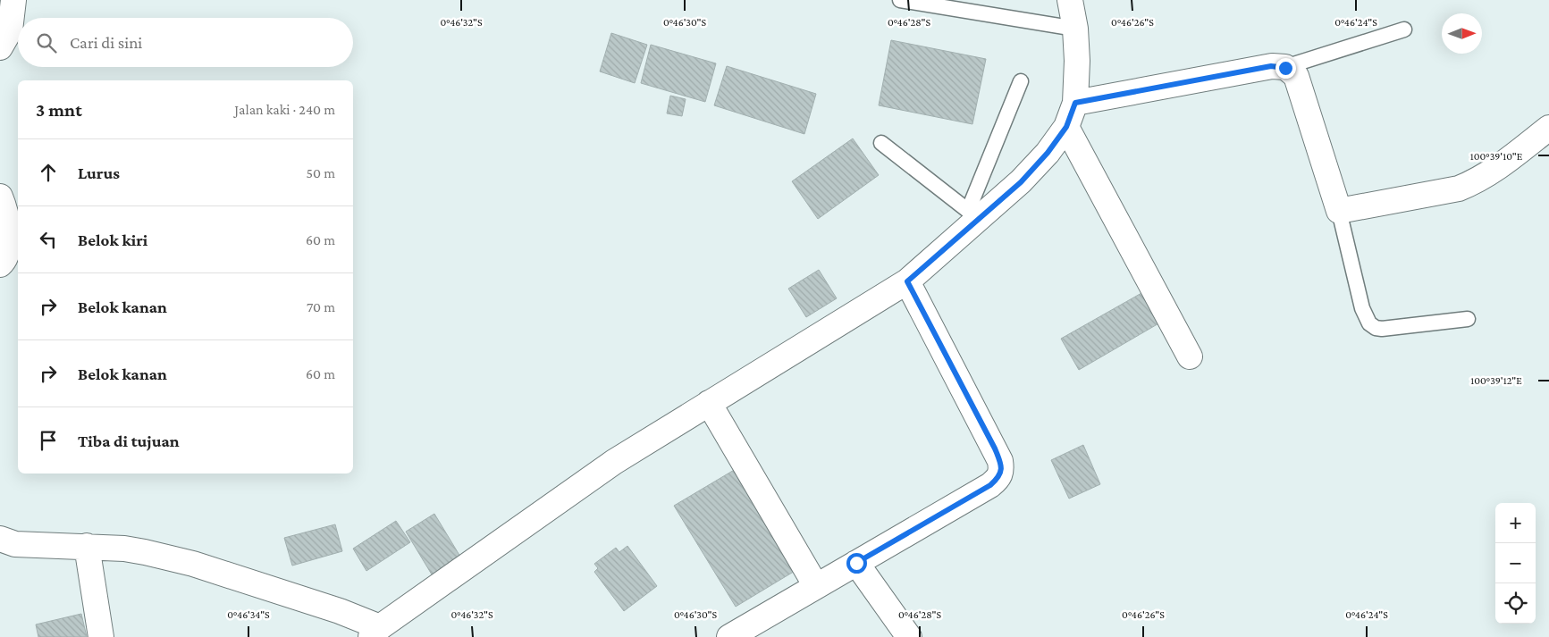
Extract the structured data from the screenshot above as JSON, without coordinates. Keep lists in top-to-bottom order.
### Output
{
  "north": "right",
  "page": {
    "search": "Cari di sini",
    "heading": ["3 mnt", "Jalan kaki · 240 m"],
    "list": [
      ["Lurus", "50 m"],
      ["Belok kiri", "60 m"],
      ["Belok kanan", "70 m"],
      ["Belok kanan", "60 m"],
      "Tiba di tujuan"
    ],
    "map_buttons": ["+", "−"]
  },
  "coordinates": [
    "0°46'32\"S",
    "0°46'30\"S",
    "0°46'28\"S",
    "0°46'26\"S",
    "0°46'24\"S",
    "100°39'10\"E",
    "100°39'12\"E",
    "0°46'34\"S"
  ]
}
